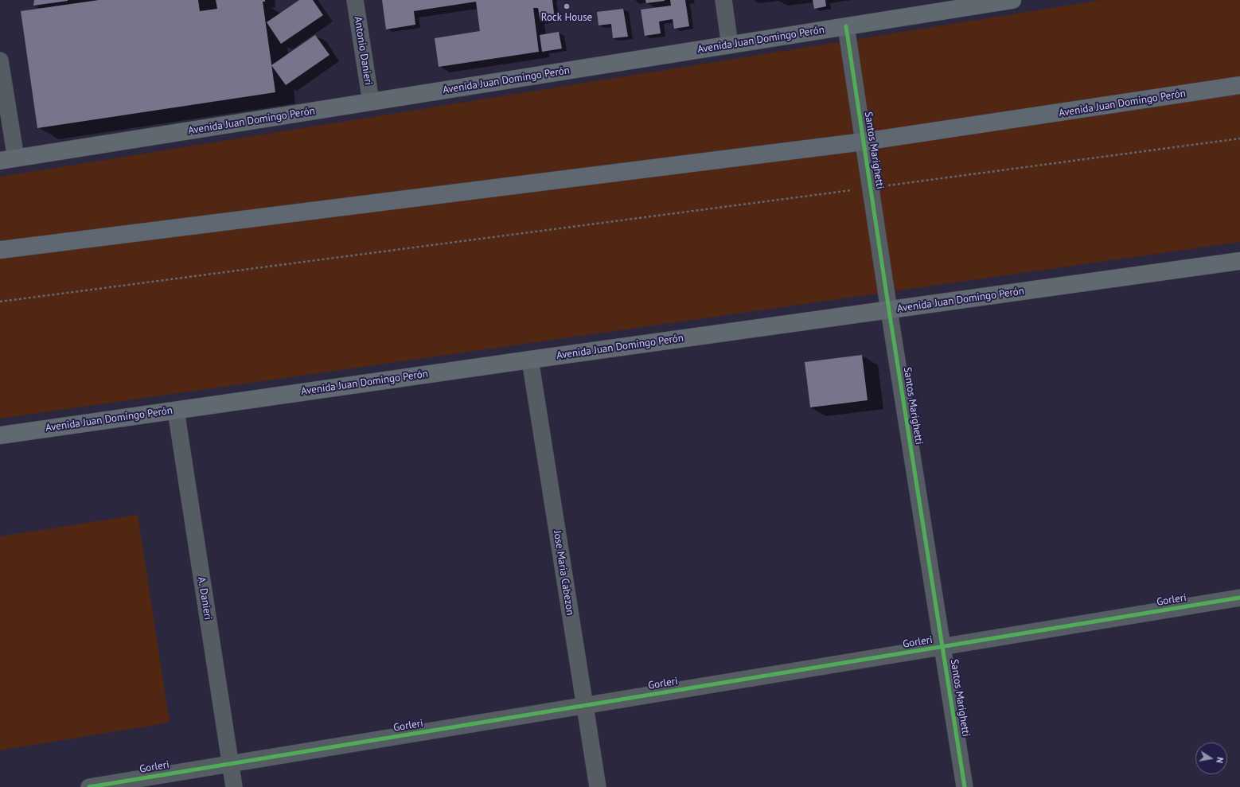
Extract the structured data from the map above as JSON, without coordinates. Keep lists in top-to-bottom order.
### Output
{
  "streets": {
    "main road": ["Avenida Juan Domingo Perón"],
    "street": [
      "Antonio Danieri",
      "Santos Marighetti",
      "Jose Maria Cabezon",
      "A. Danieri",
      "Gorleri"
    ]
  },
  "crossings": [
    ["Avenida Juan Domingo Perón", "Antonio Danieri"],
    ["Avenida Juan Domingo Perón", "Santos Marighetti"],
    ["Avenida Juan Domingo Perón", "Jose Maria Cabezon"],
    ["Avenida Juan Domingo Perón", "A. Danieri"],
    ["Santos Marighetti", "Gorleri"],
    ["Jose Maria Cabezon", "Gorleri"],
    ["A. Danieri", "Gorleri"]
  ],
  "places": ["Rock House"],
  "north": "right"
}
